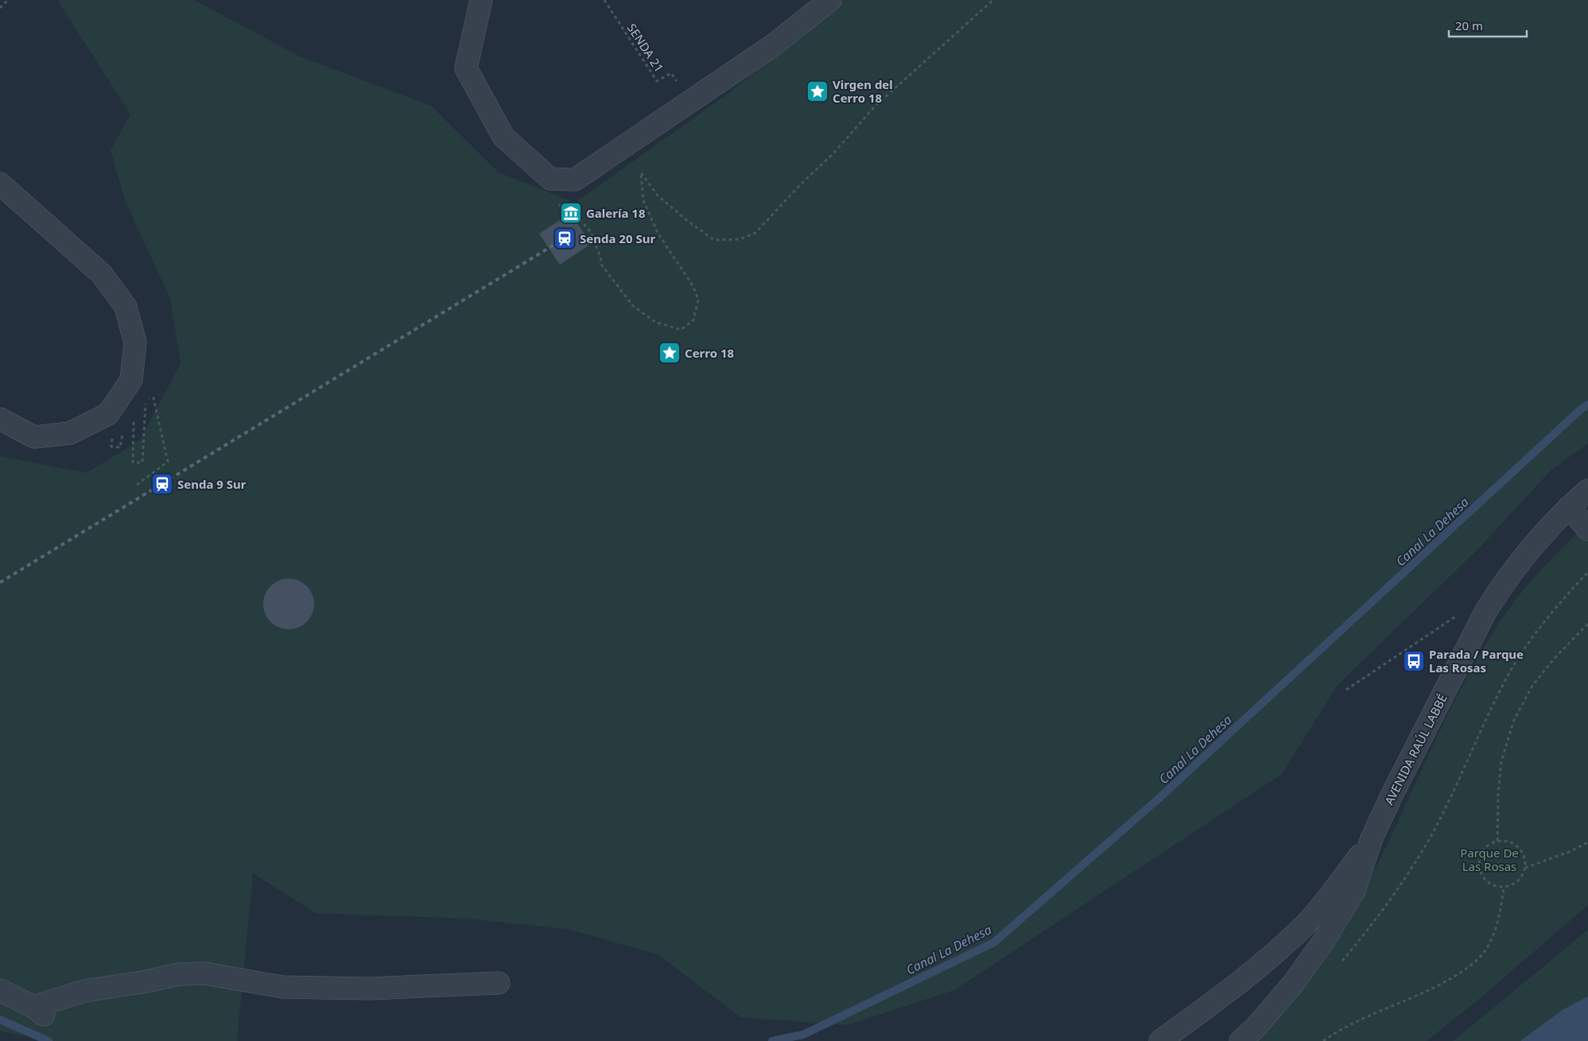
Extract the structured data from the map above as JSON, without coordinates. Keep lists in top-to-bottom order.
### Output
{
  "streets": {
    "street": ["AVENIDA RAÚL LABBÉ"],
    "path": ["SENDA 21"]
  },
  "water": ["Canal La Dehesa"],
  "parks": ["Parque De Las Rosas"],
  "places": {
    "place": ["Virgen del Cerro 18", "Cerro 18"],
    "museum": ["Galería 18"],
    "station": ["Senda 20 Sur", "Senda 9 Sur"],
    "bus stop": ["Parada / Parque Las Rosas"]
  },
  "scale_bar": "20 m"
}
